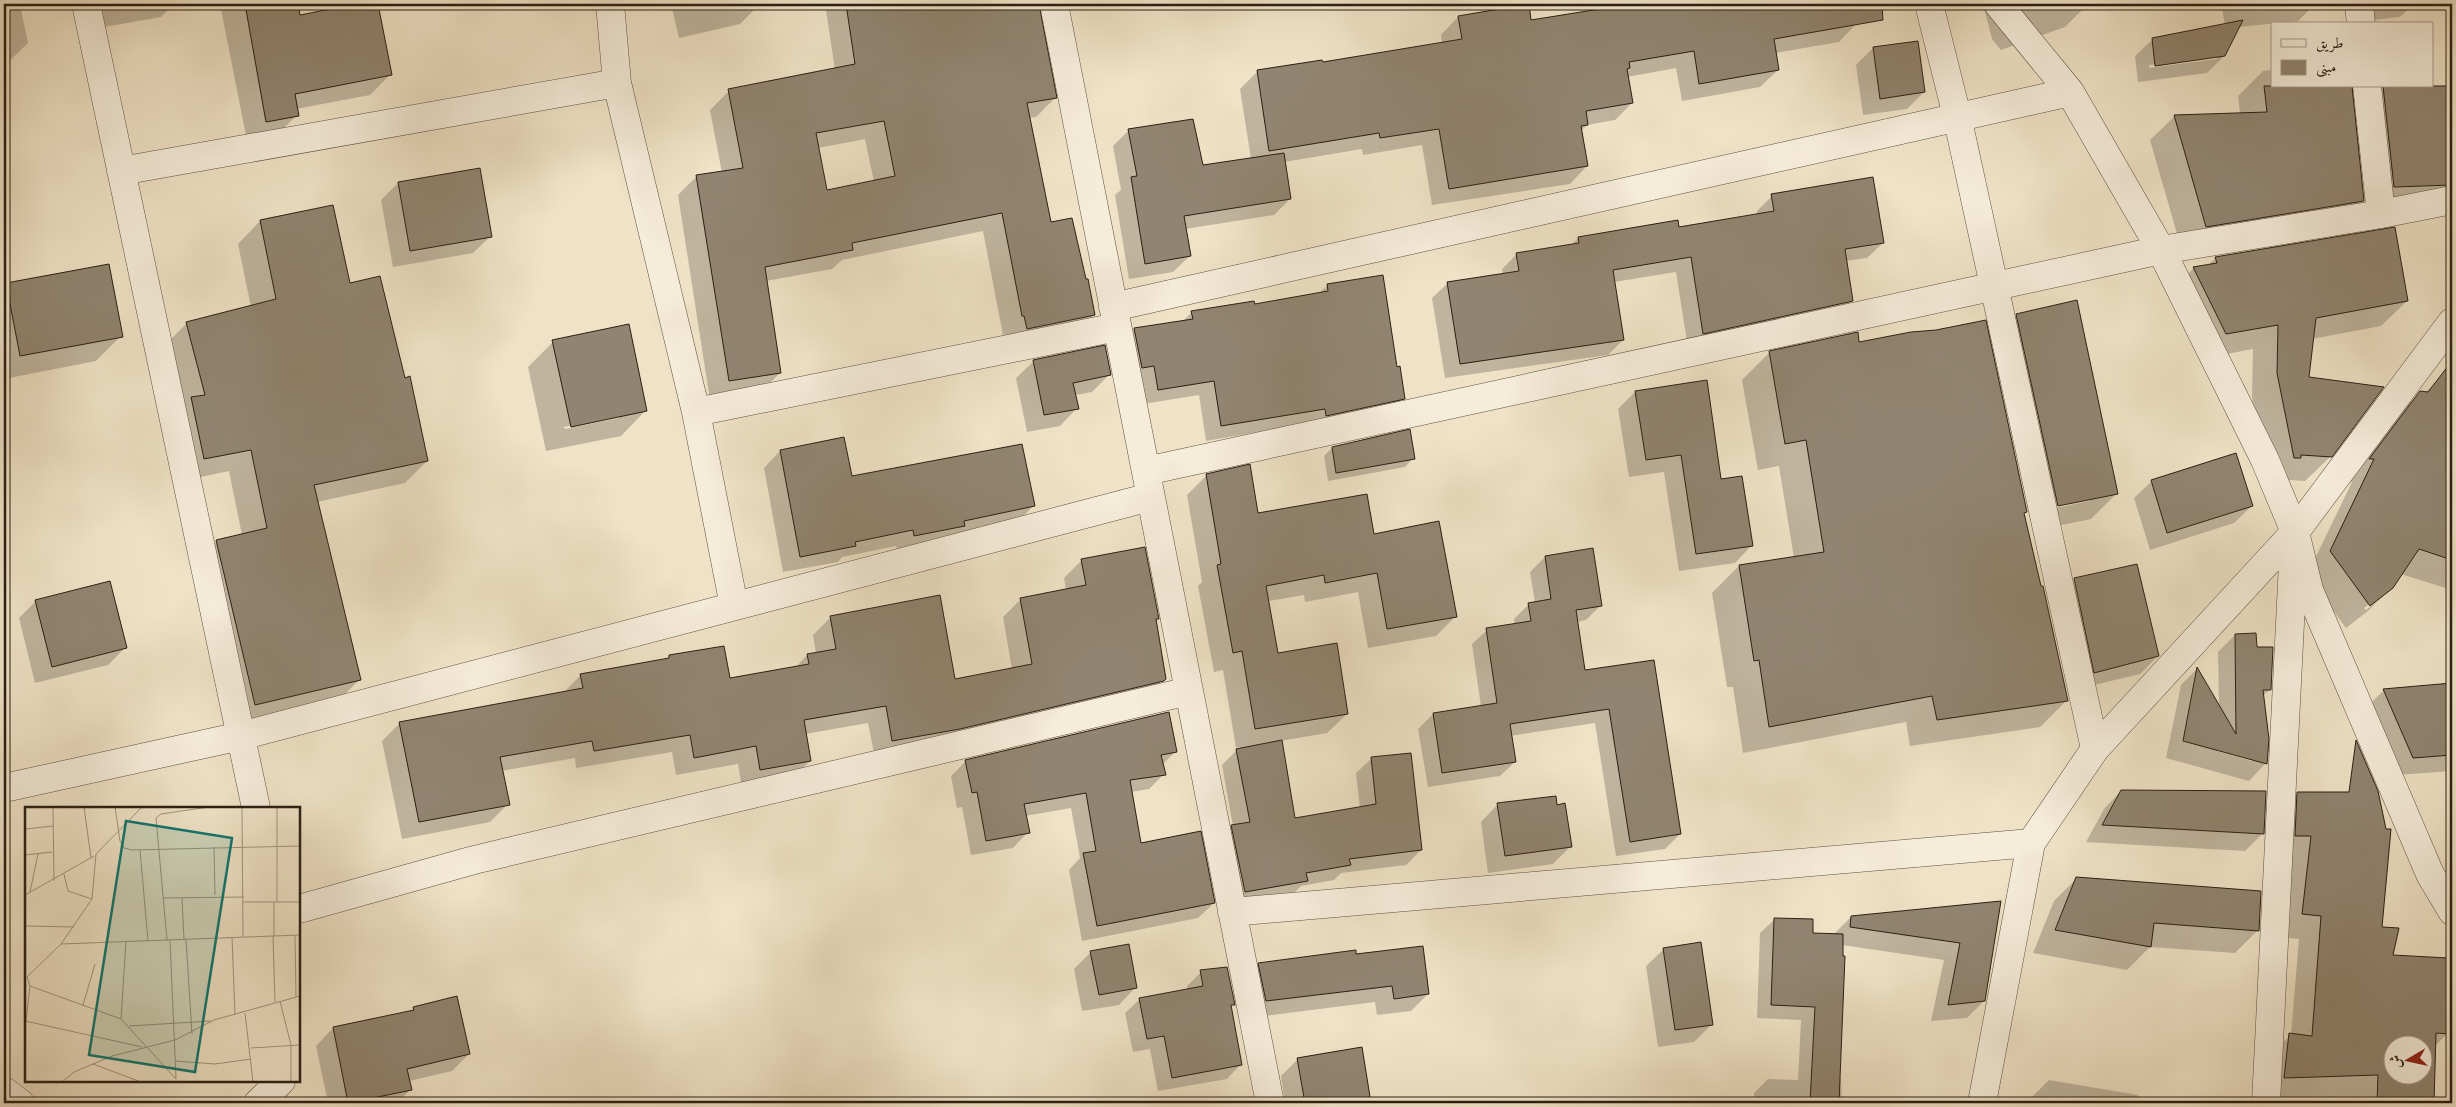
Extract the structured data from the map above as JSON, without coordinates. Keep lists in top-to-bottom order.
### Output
{
  "legend": ["طريق", "مبنى"],
  "north": "left"
}
